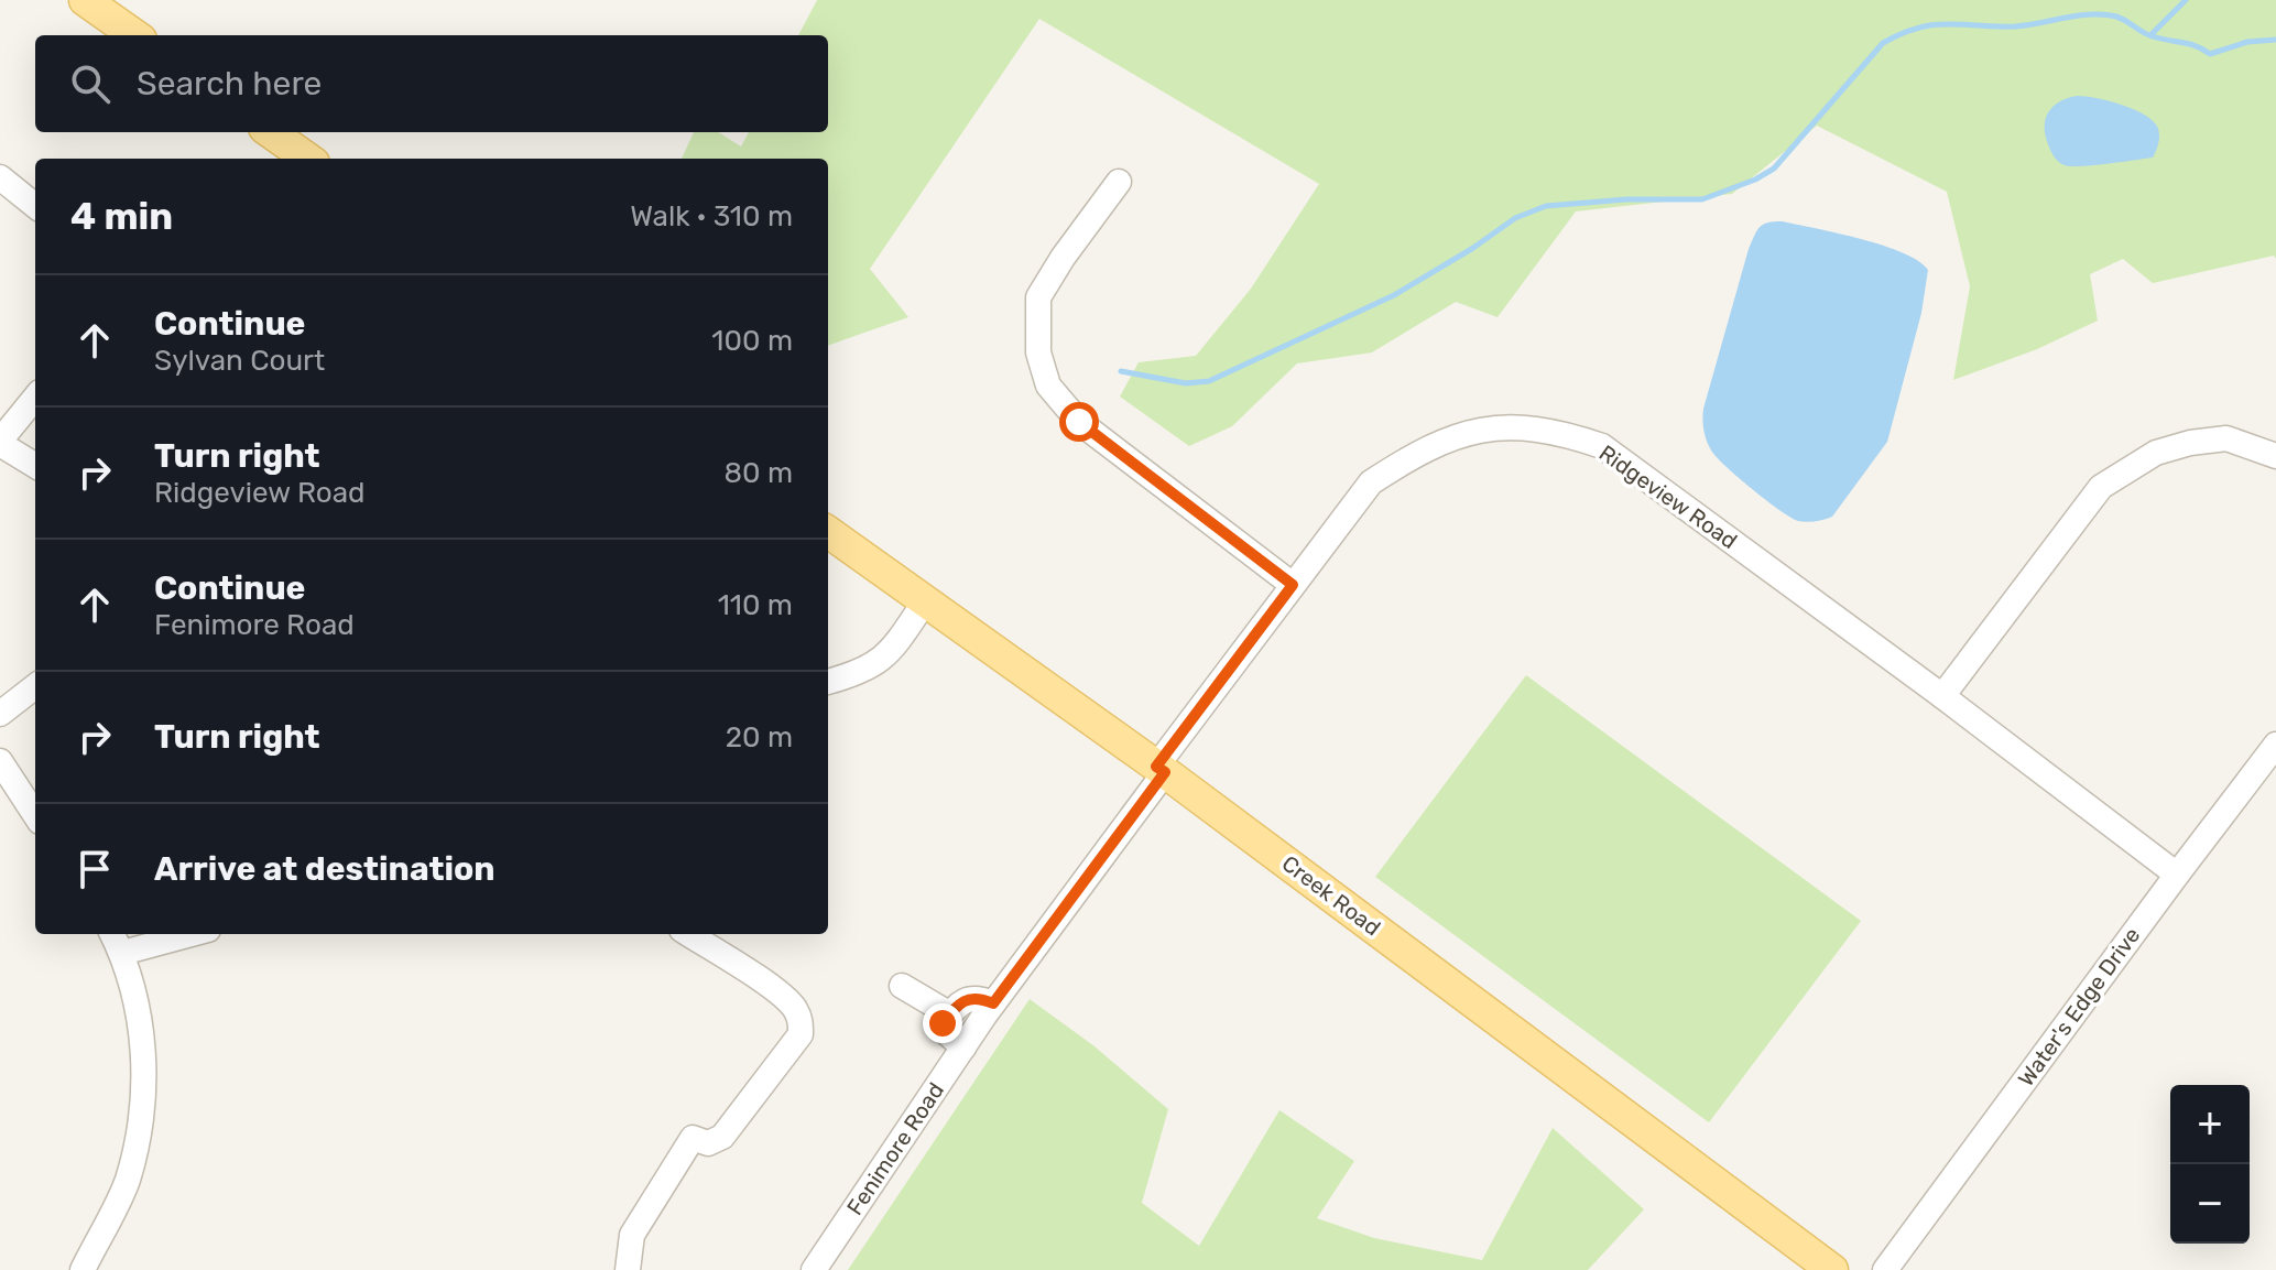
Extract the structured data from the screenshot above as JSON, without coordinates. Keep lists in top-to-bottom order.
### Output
{
  "streets": {
    "main road": ["Creek Road"],
    "street": ["Ridgeview Road", "Water's Edge Drive", "Fenimore Road"]
  },
  "crossings": [
    ["Ridgeview Road", "Creek Road"],
    ["Ridgeview Road", "Water's Edge Drive"],
    ["Ridgeview Road", "Fenimore Road"],
    ["Creek Road", "Fenimore Road"]
  ],
  "page": {
    "search": "Search here",
    "heading": ["4 min", "Walk · 310 m"],
    "list": [
      ["Continue", "Sylvan Court", "100 m"],
      ["Turn right", "Ridgeview Road", "80 m"],
      ["Continue", "Fenimore Road", "110 m"],
      ["Turn right", "20 m"],
      "Arrive at destination"
    ],
    "map_buttons": ["+", "−"]
  }
}
